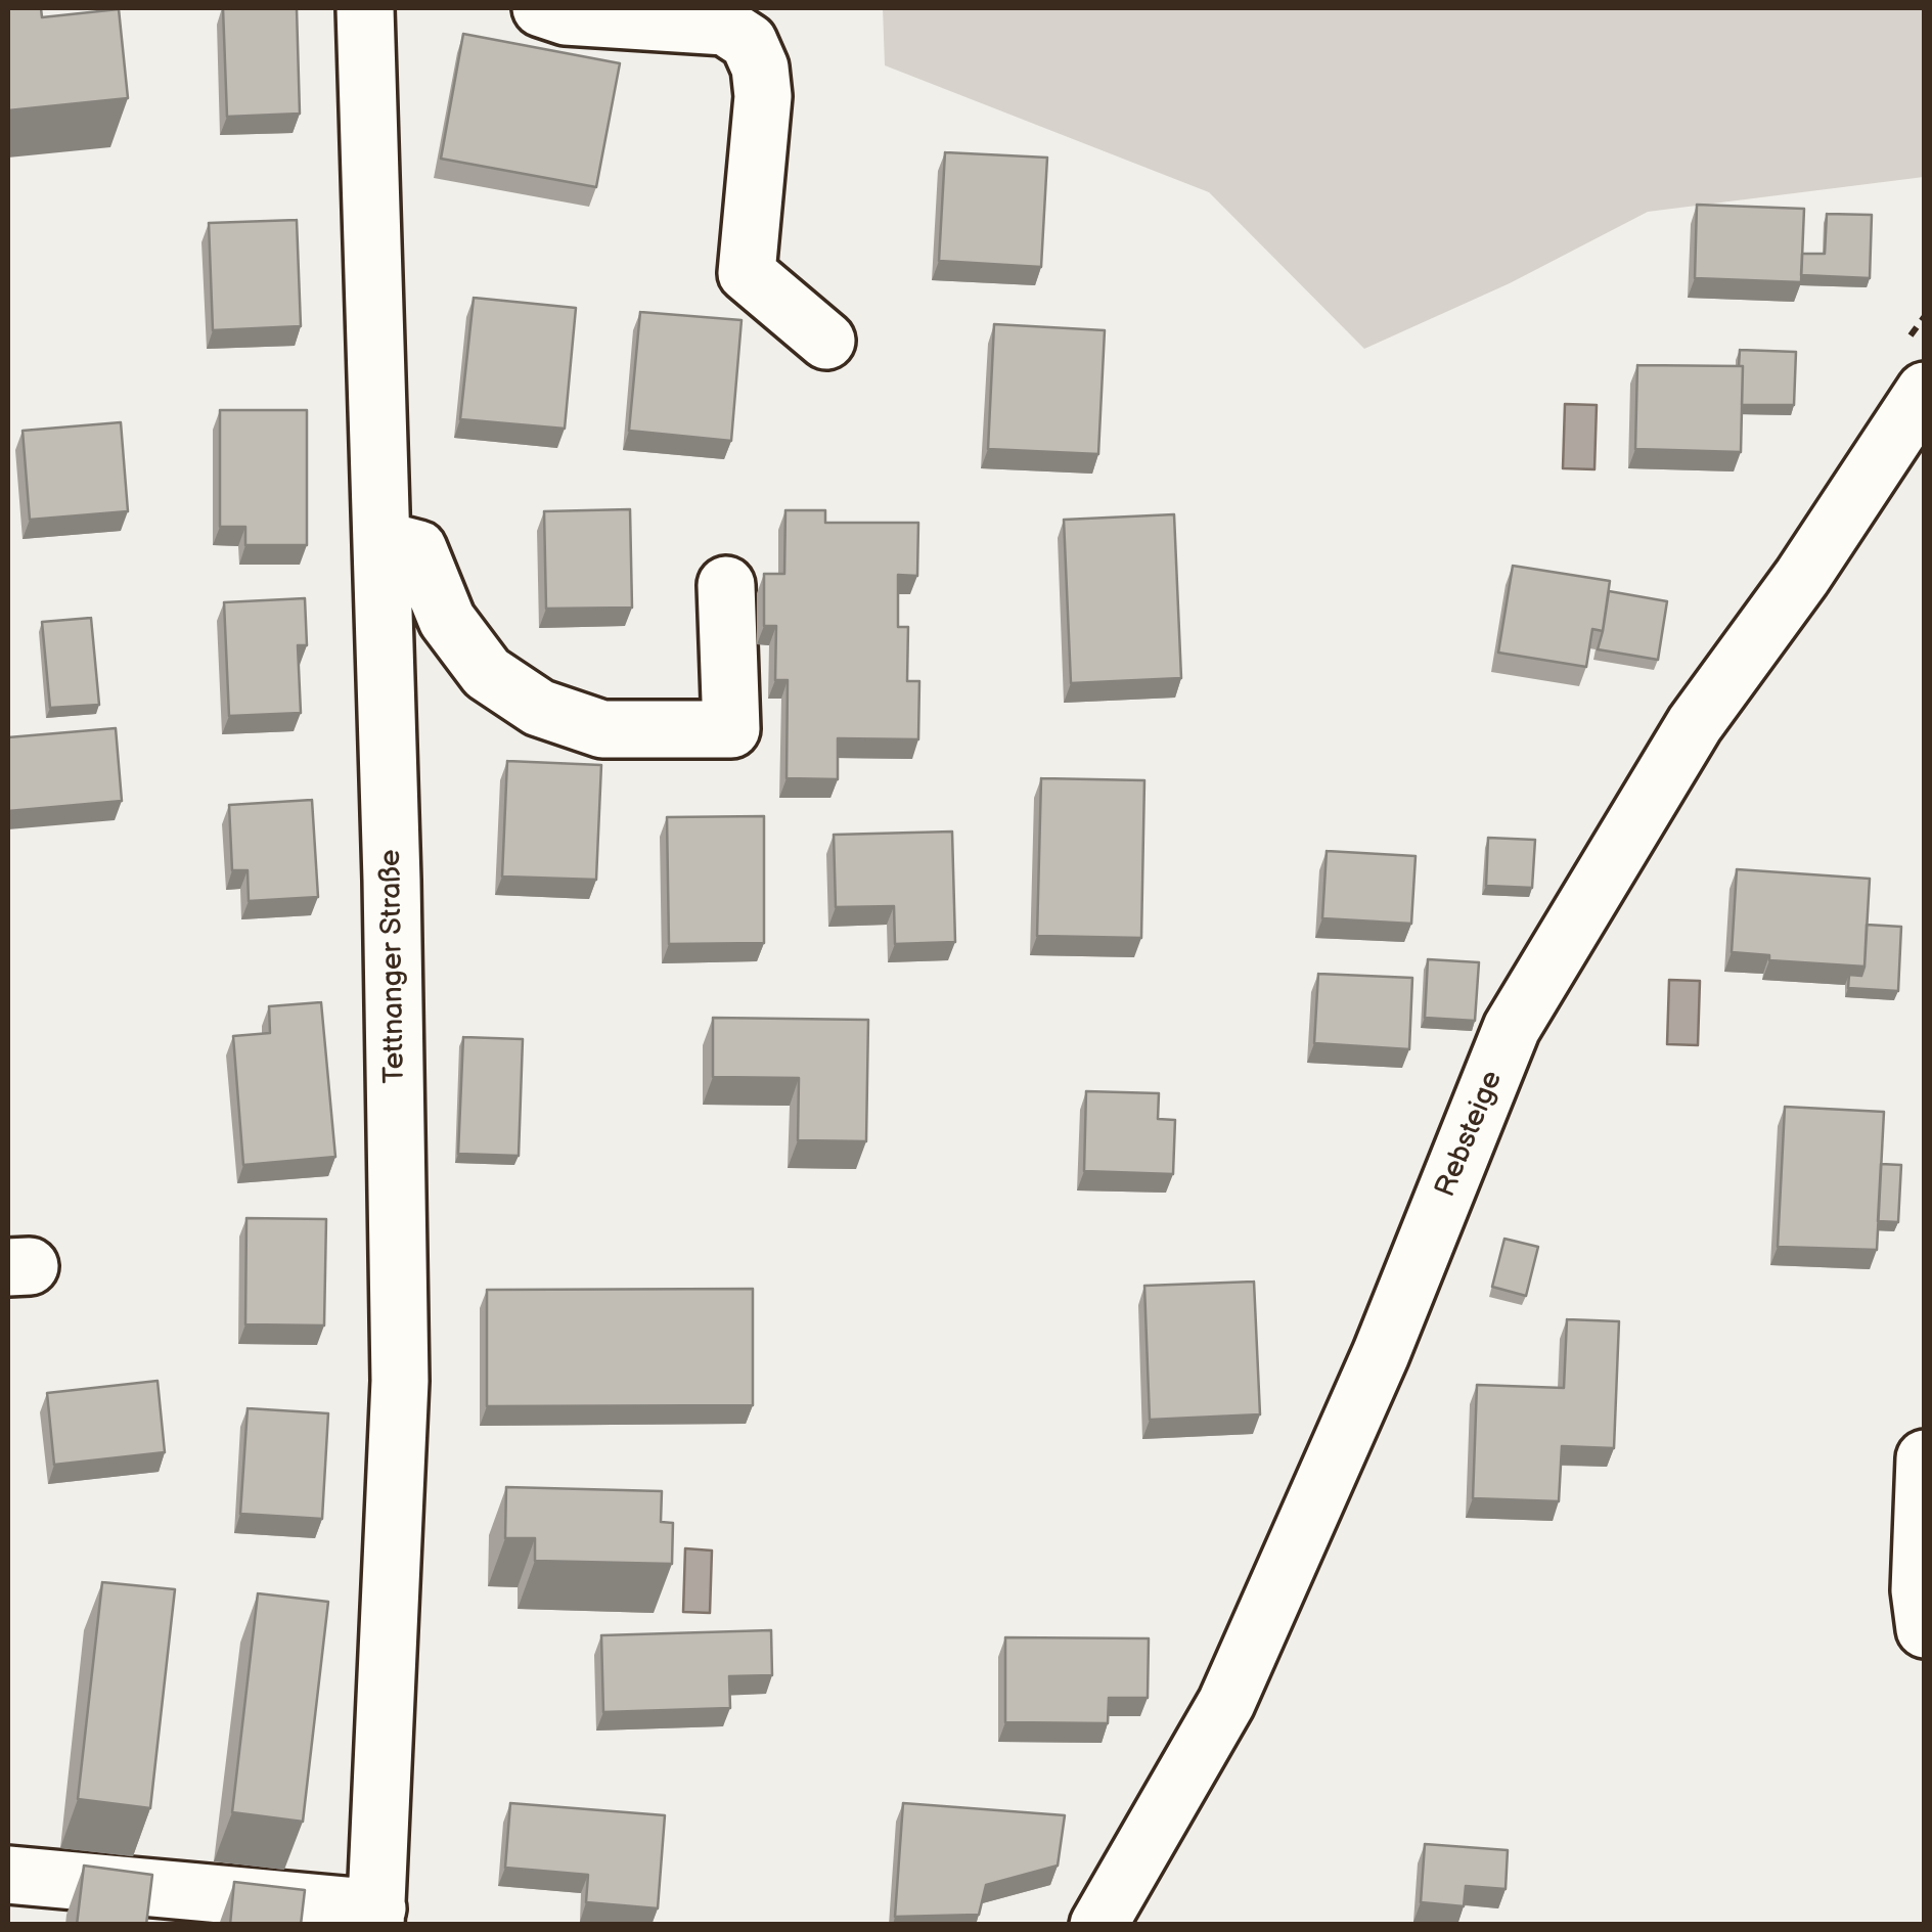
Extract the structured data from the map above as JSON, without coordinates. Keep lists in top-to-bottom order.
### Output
{
  "streets": {
    "street": ["Tettnanger Straße", "Rebsteige"]
  }
}
